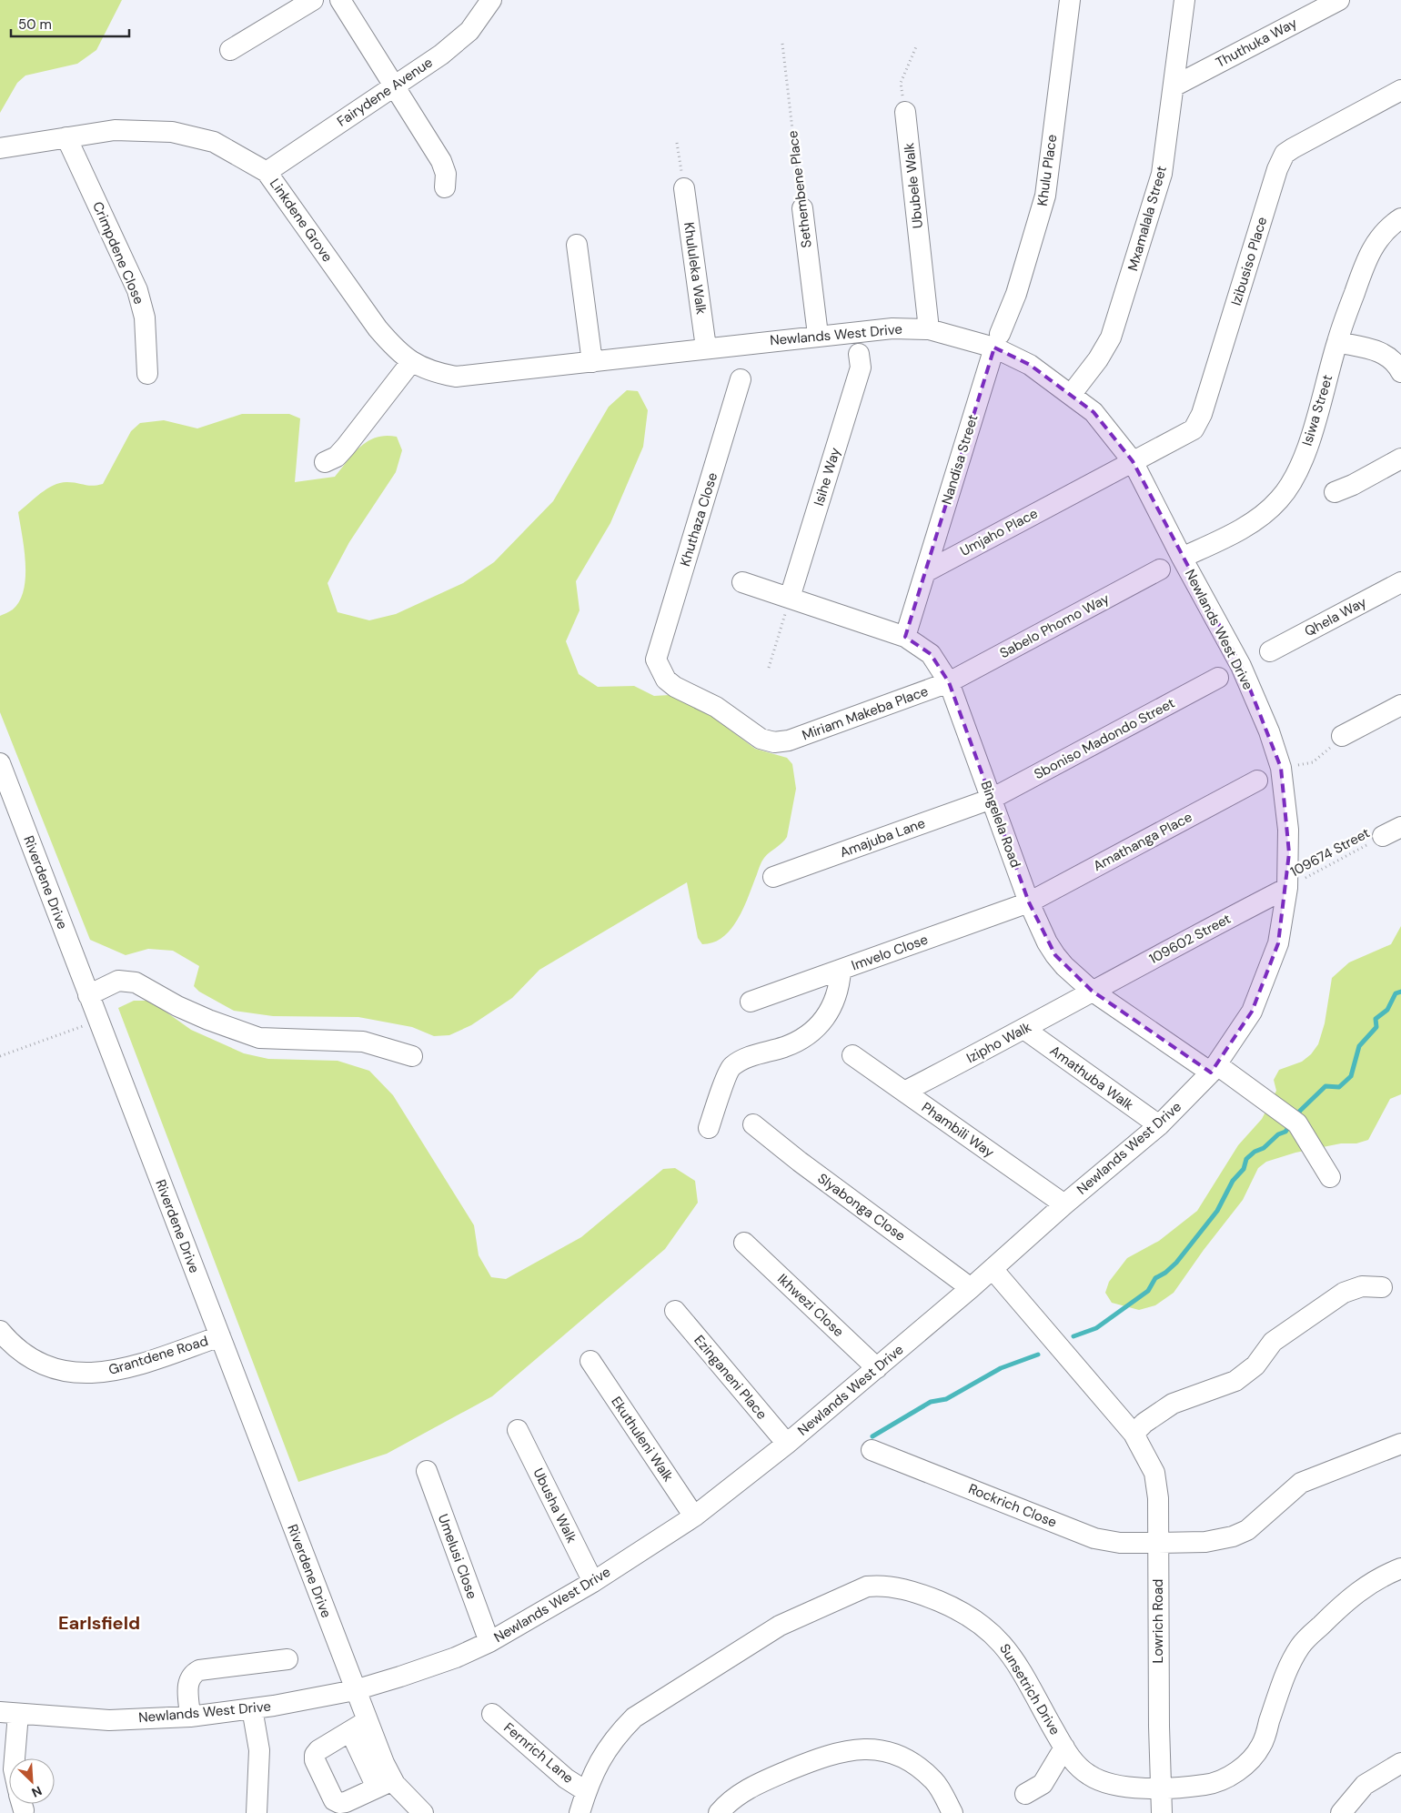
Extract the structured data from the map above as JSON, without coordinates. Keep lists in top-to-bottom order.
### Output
{
  "streets": {
    "street": [
      "Thuthuka Way",
      "Fairydene Avenue",
      "Khulu Place",
      "Ububele Walk",
      "Sethembene Place",
      "Mxamalala Street",
      "Linkdene Grove",
      "Crimpdene Close",
      "Izibusiso Place",
      "Khululeka Walk",
      "Newlands West Drive",
      "Isiwa Street",
      "Nandisa Street",
      "Isihe Way",
      "Khuthaza Close",
      "Umjaho Place",
      "Qhela Way",
      "Sabelo Phomo Way",
      "Miriam Makeba Place",
      "Sboniso Madondo Street",
      "Bingelela Road",
      "Amajuba Lane",
      "Amathanga Place",
      "Riverdene Drive",
      "109602 Street",
      "Imvelo Close",
      "Izipho Walk",
      "Amathuba Walk",
      "Phambili Way",
      "Slyabonga Close",
      "Ikhwezi Close",
      "Grantdene Road",
      "Ezinganeni Place",
      "Ekuthuleni Walk",
      "Ubusha Walk",
      "Rockrich Close",
      "Umelusi Close",
      "Lowrich Road",
      "Sunsetrich Drive",
      "Fernrich Lane"
    ],
    "path": ["109674 Street"]
  },
  "crossings": [
    ["Thuthuka Way", "Mxamalala Street"],
    ["Fairydene Avenue", "Linkdene Grove"],
    ["Khulu Place", "Newlands West Drive"],
    ["Khulu Place", "Nandisa Street"],
    ["Ububele Walk", "Newlands West Drive"],
    ["Sethembene Place", "Newlands West Drive"],
    ["Mxamalala Street", "Newlands West Drive"],
    ["Linkdene Grove", "Crimpdene Close"],
    ["Linkdene Grove", "Newlands West Drive"],
    ["Izibusiso Place", "Newlands West Drive"],
    ["Izibusiso Place", "Umjaho Place"],
    ["Khululeka Walk", "Newlands West Drive"],
    ["Newlands West Drive", "Isiwa Street"],
    ["Newlands West Drive", "Nandisa Street"],
    ["Newlands West Drive", "Umjaho Place"],
    ["Newlands West Drive", "Bingelela Road"],
    ["Newlands West Drive", "109674 Street"],
    ["Newlands West Drive", "Riverdene Drive"],
    ["Newlands West Drive", "109602 Street"],
    ["Newlands West Drive", "Amathuba Walk"],
    ["Newlands West Drive", "Phambili Way"],
    ["Newlands West Drive", "Slyabonga Close"],
    ["Newlands West Drive", "Ikhwezi Close"],
    ["Newlands West Drive", "Ezinganeni Place"],
    ["Newlands West Drive", "Ekuthuleni Walk"],
    ["Newlands West Drive", "Ubusha Walk"],
    ["Newlands West Drive", "Umelusi Close"],
    ["Newlands West Drive", "Lowrich Road"],
    ["Nandisa Street", "Umjaho Place"],
    ["Isihe Way", "Bingelela Road"],
    ["Khuthaza Close", "Miriam Makeba Place"],
    ["Sabelo Phomo Way", "Miriam Makeba Place"],
    ["Sabelo Phomo Way", "Bingelela Road"],
    ["Miriam Makeba Place", "Bingelela Road"],
    ["Sboniso Madondo Street", "Bingelela Road"],
    ["Sboniso Madondo Street", "Amajuba Lane"],
    ["Bingelela Road", "Amajuba Lane"],
    ["Bingelela Road", "Amathanga Place"],
    ["Bingelela Road", "109602 Street"],
    ["Bingelela Road", "Imvelo Close"],
    ["Bingelela Road", "Izipho Walk"],
    ["Amathanga Place", "Imvelo Close"],
    ["109674 Street", "109602 Street"],
    ["Riverdene Drive", "Grantdene Road"],
    ["109602 Street", "Izipho Walk"],
    ["Izipho Walk", "Amathuba Walk"],
    ["Izipho Walk", "Phambili Way"],
    ["Rockrich Close", "Lowrich Road"],
    ["Lowrich Road", "Sunsetrich Drive"],
    ["Sunsetrich Drive", "Fernrich Lane"]
  ],
  "districts": ["Earlsfield"],
  "scale_bar": "50 m",
  "north": "bottom right"
}
